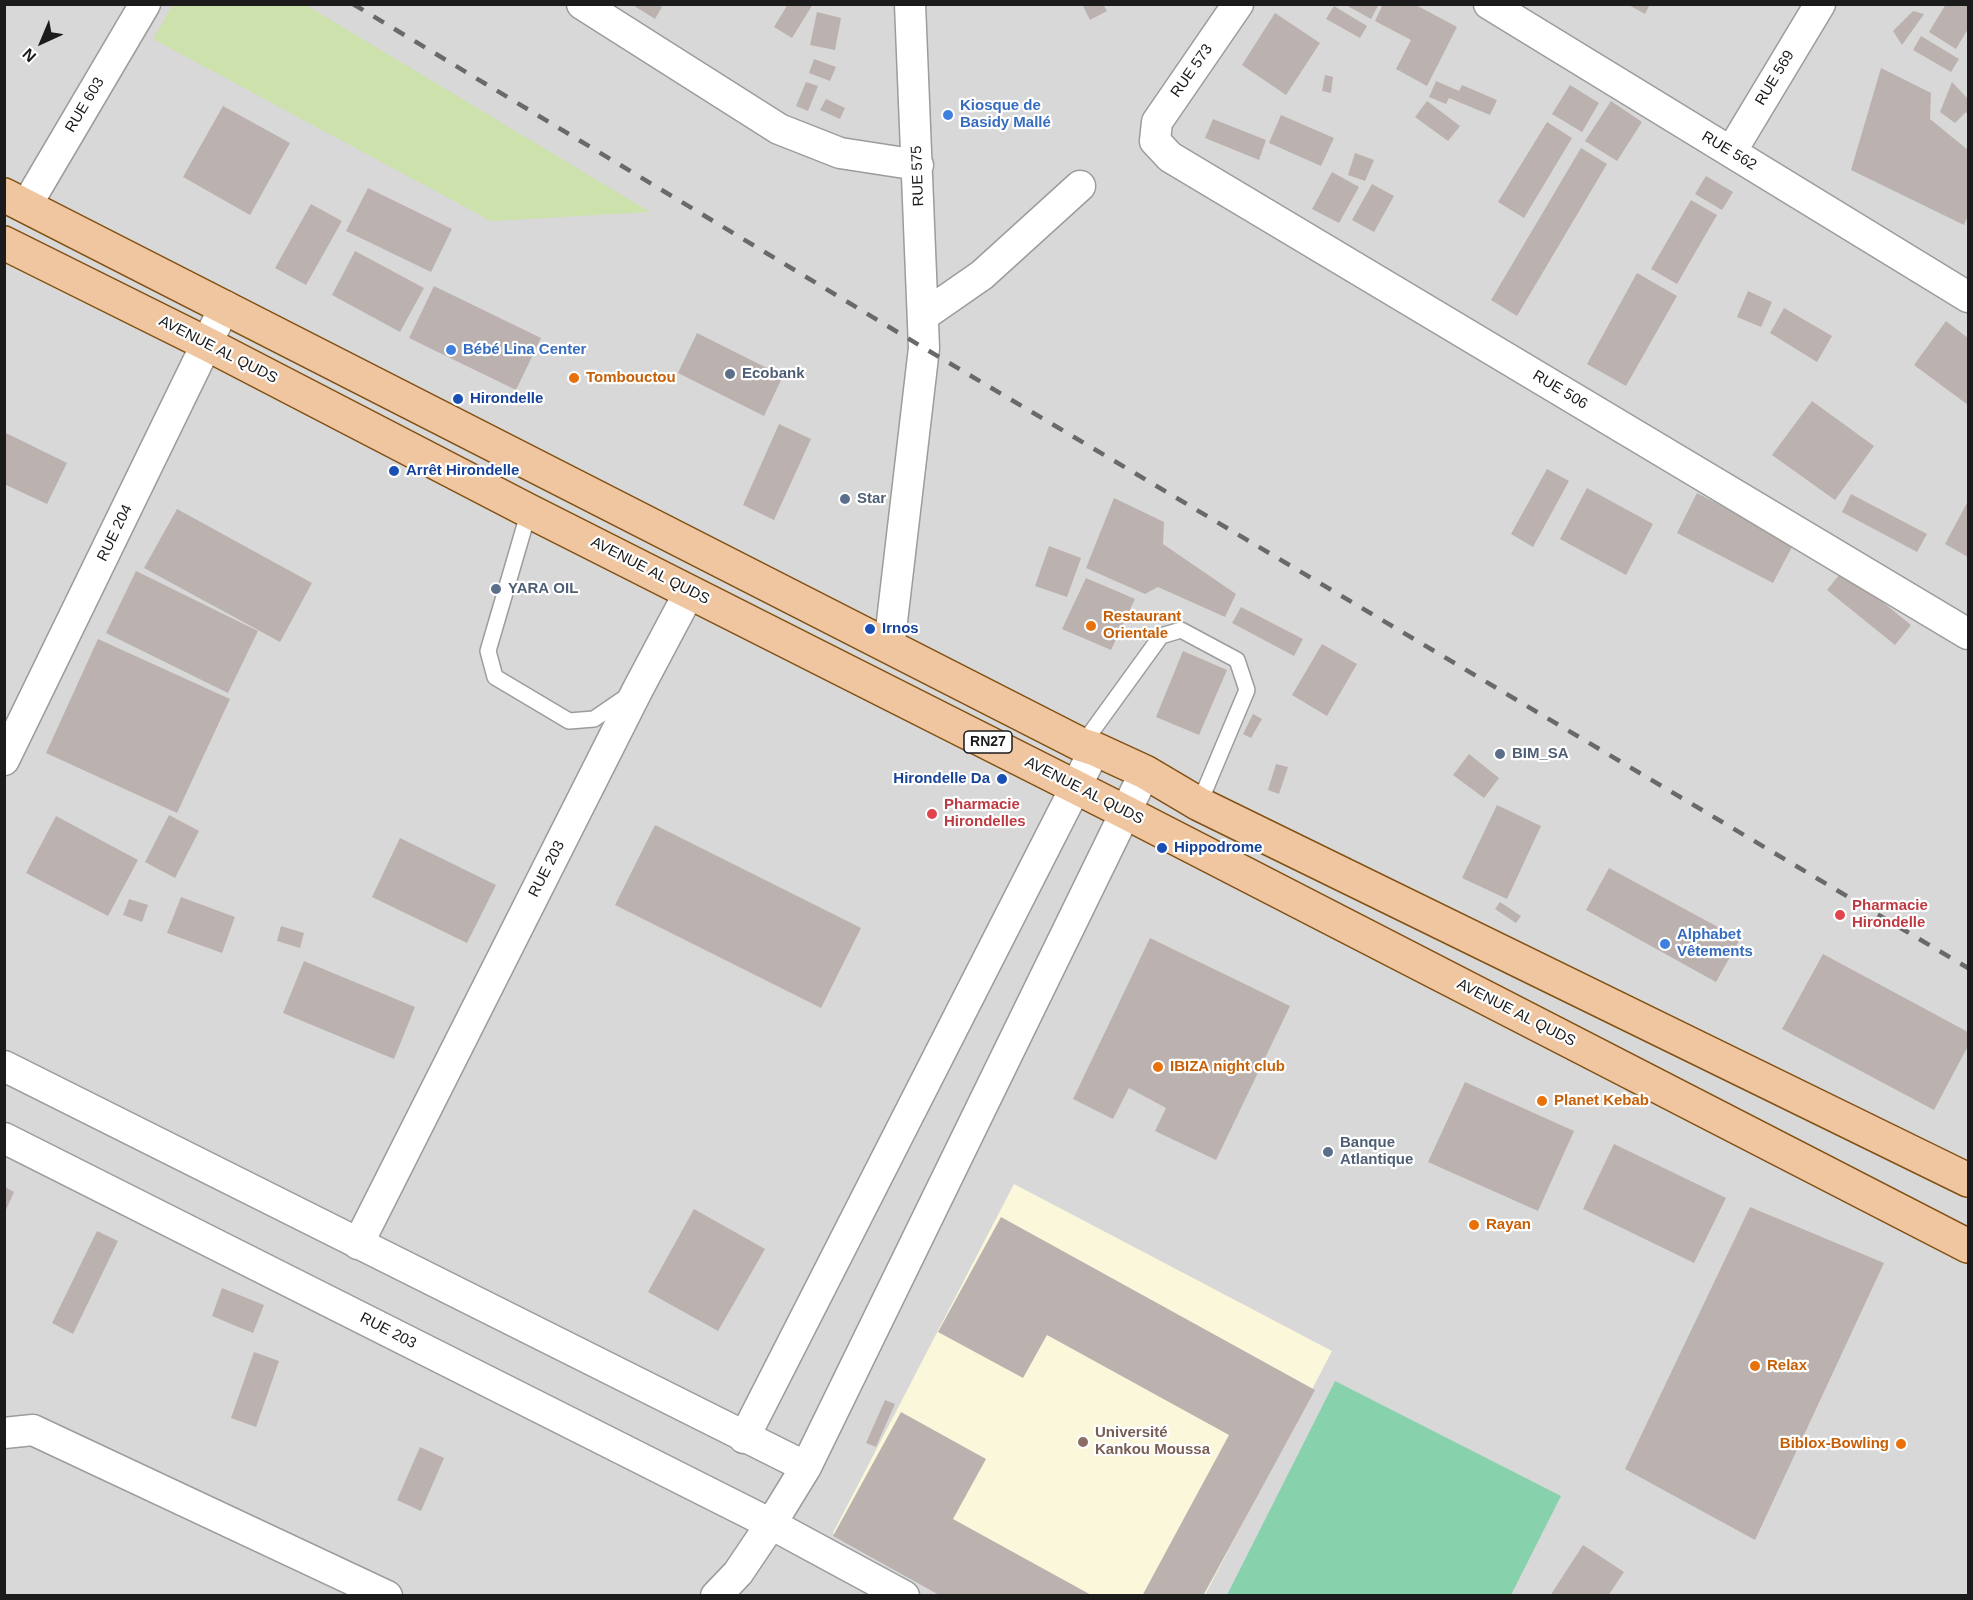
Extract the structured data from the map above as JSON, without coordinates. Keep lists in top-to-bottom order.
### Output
{
  "streets": {
    "main road": ["AVENUE AL QUDS", "RN27"],
    "street": [
      "RUE 573",
      "RUE 569",
      "RUE 603",
      "RUE 562",
      "RUE 575",
      "RUE 506",
      "RUE 204",
      "RUE 203"
    ]
  },
  "crossings": [
    ["RUE 573", "RUE 506"],
    ["RUE 569", "RUE 562"],
    ["RUE 603", "RN27"],
    ["RUE 575", "RN27"],
    ["AVENUE AL QUDS", "RUE 204"],
    ["AVENUE AL QUDS", "RUE 203"],
    ["RUE 204", "RN27"]
  ],
  "places": [
    "Kiosque de Basidy Mallé",
    "Bébé Lina Center",
    "Ecobank",
    "Tombouctou",
    "Hirondelle",
    "Arrêt Hirondelle",
    "Star",
    "YARA OIL",
    "Restaurant Orientale",
    "Irnos",
    "BIM_SA",
    "Hirondelle Da",
    "Pharmacie Hirondelles",
    "Hippodrome",
    "Pharmacie Hirondelle",
    "Alphabet Vêtements",
    "IBIZA night club",
    "Planet Kebab",
    "Banque Atlantique",
    "Rayan",
    "Relax",
    "Université Kankou Moussa",
    "Biblox-Bowling"
  ],
  "north": "bottom left"
}
